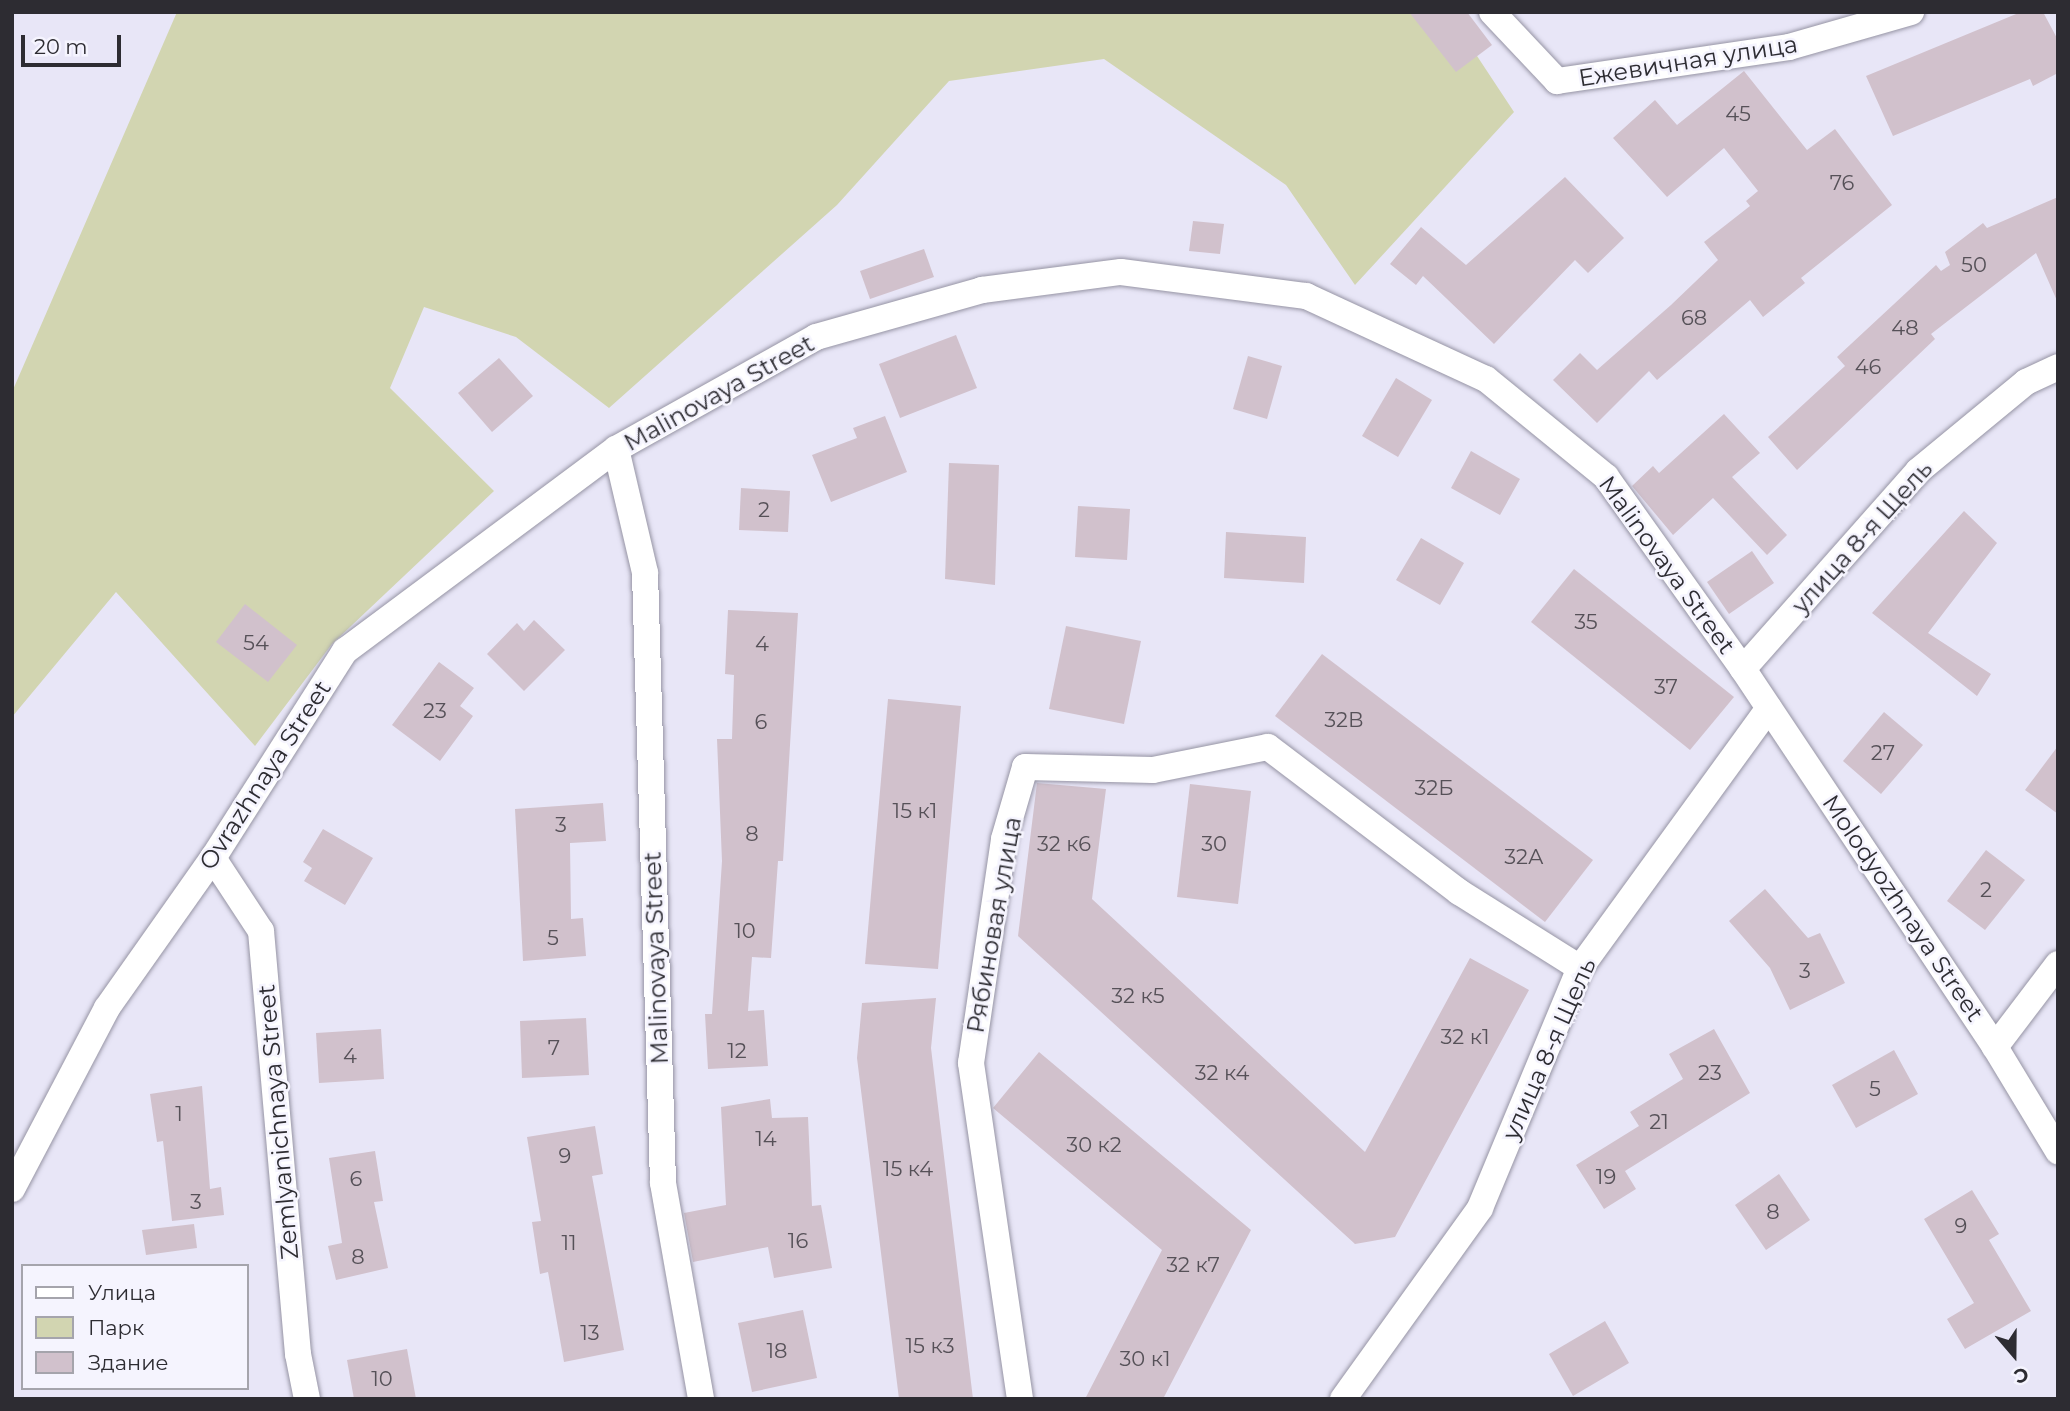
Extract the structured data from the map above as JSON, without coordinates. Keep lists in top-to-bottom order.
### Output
{
  "streets": {
    "street": [
      "Ежевичная улица",
      "Malinovaya Street",
      "улица 8-я Щель",
      "Ovrazhnaya Street",
      "Molodyozhnaya Street",
      "Рябиновая улица",
      "Zemlyanichnaya Street"
    ]
  },
  "crossings": [
    ["Malinovaya Street", "улица 8-я Щель"],
    ["Malinovaya Street", "Ovrazhnaya Street"],
    ["Malinovaya Street", "Molodyozhnaya Street"],
    ["улица 8-я Щель", "Molodyozhnaya Street"],
    ["улица 8-я Щель", "Рябиновая улица"],
    ["Ovrazhnaya Street", "Zemlyanichnaya Street"]
  ],
  "house_numbers": [
    "45",
    "76",
    "50",
    "68",
    "48",
    "46",
    "2",
    "35",
    "54",
    "4",
    "37",
    "23",
    "32В",
    "6",
    "27",
    "32Б",
    "15 к1",
    "3",
    "8",
    "32 к6",
    "30",
    "32А",
    "2",
    "10",
    "5",
    "3",
    "32 к5",
    "32 к1",
    "7",
    "12",
    "4",
    "32 к4",
    "23",
    "5",
    "1",
    "21",
    "14",
    "30 к2",
    "9",
    "15 к4",
    "19",
    "6",
    "3",
    "8",
    "9",
    "16",
    "11",
    "8",
    "32 к7",
    "13",
    "15 к3",
    "18",
    "30 к1",
    "10"
  ],
  "legend": ["Улица", "Парк", "Здание"],
  "scale_bar": "20 m",
  "north": "bottom"
}
